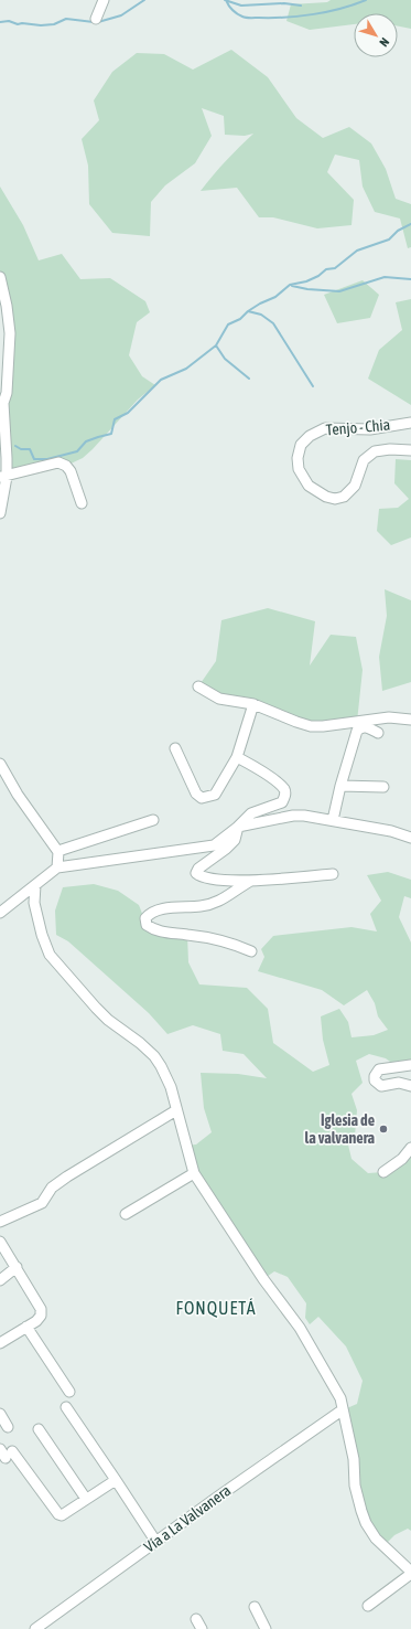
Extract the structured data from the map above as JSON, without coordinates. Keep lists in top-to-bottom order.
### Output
{
  "streets": {
    "street": ["Tenjo - Chia", "Vía a La Valvanera"]
  },
  "districts": ["FONQUETÁ"],
  "places": ["Iglesia de la valvanera"],
  "north": "bottom right"
}
